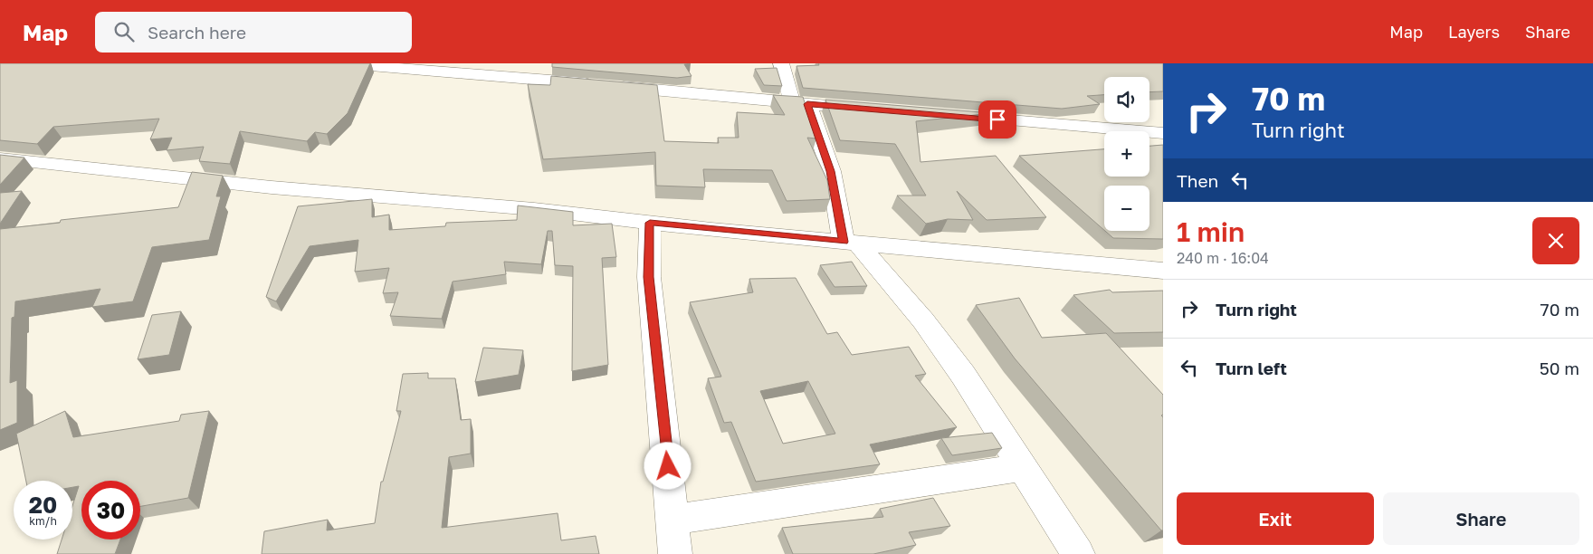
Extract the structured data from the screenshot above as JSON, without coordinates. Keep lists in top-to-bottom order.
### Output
{
  "page": {
    "header": "Map",
    "search": "Search here",
    "nav": ["Map", "Layers", "Share"],
    "turn": ["70 m", "Turn right"],
    "map_buttons": ["+", "−"],
    "then": "Then",
    "heading": ["1 min", "240 m · 16:04"],
    "list": [
      {
        "name": "Turn right",
        "value": "70 m"
      },
      {
        "name": "Turn left",
        "value": "50 m"
      }
    ],
    "speed": "20 km/h",
    "limit": "30",
    "buttons": ["Exit", "Share"]
  }
}
